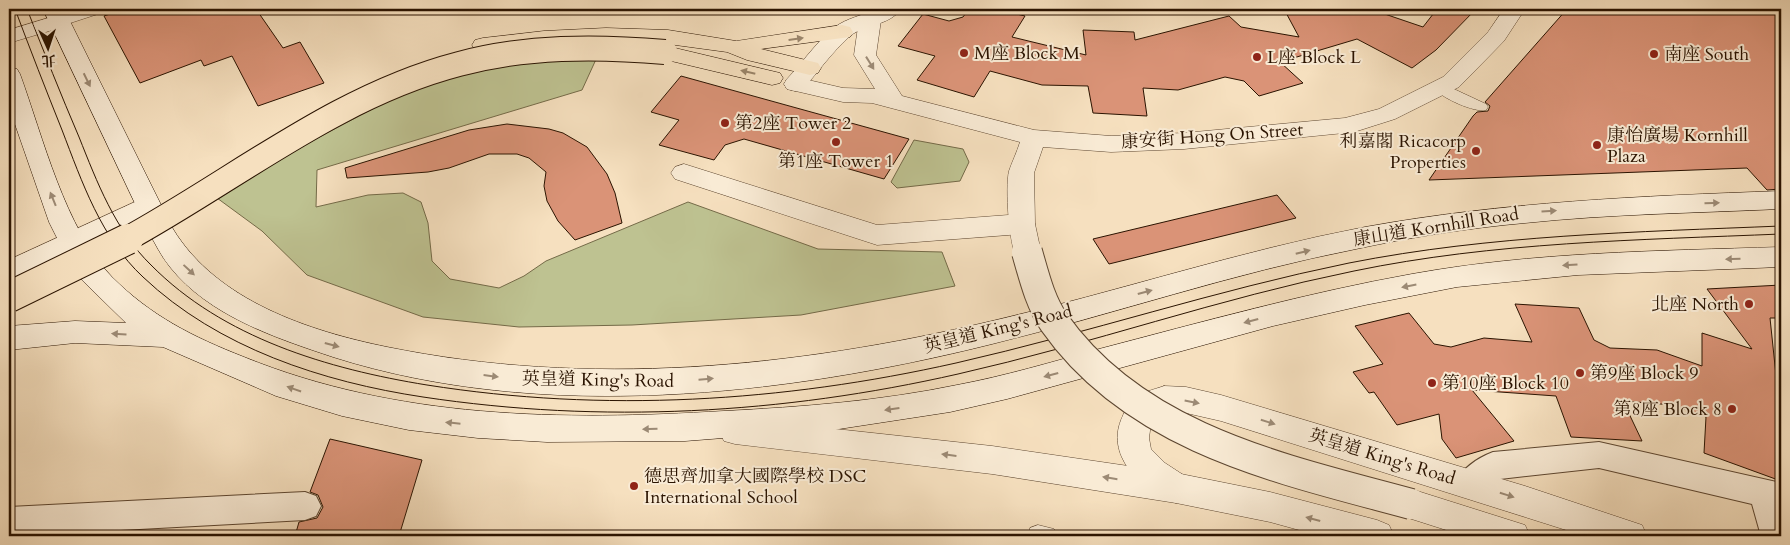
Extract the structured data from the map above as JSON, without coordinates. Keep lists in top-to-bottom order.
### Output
{
  "streets": {
    "main road": ["康安街 Hong On Street", "康山道 Kornhill Road", "英皇道 King's Road"]
  },
  "crossings": [
    ["康山道 Kornhill Road", "英皇道 King's Road"]
  ],
  "one_way": ["康山道 Kornhill Road"],
  "places": [
    "M座 Block M",
    "南座 South",
    "L座 Block L",
    "第2座 Tower 2",
    "第1座 Tower 1",
    "康怡廣場 Kornhill Plaza",
    "利嘉閣 Ricacorp Properties",
    "北座 North",
    "第9座 Block 9",
    "第10座 Block 10",
    "第8座 Block 8",
    "德思齊加拿大國際學校 DSC International School"
  ],
  "north": "bottom"
}
